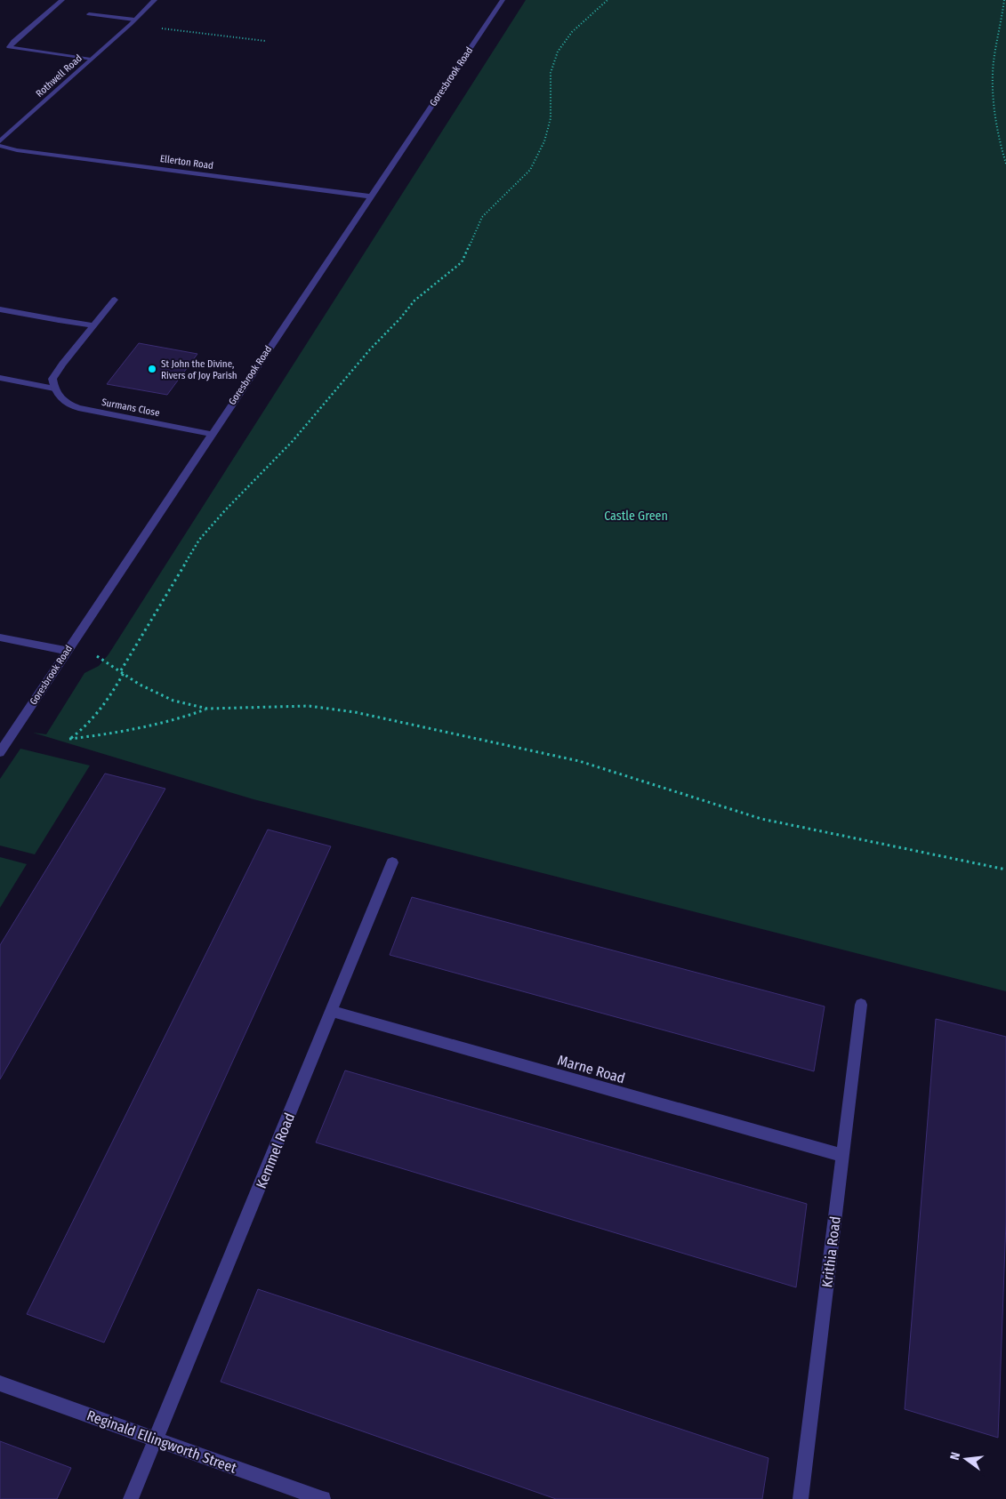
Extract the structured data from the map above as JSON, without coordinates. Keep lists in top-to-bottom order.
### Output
{
  "streets": {
    "street": [
      "Rothwell Road",
      "Goresbrook Road",
      "Ellerton Road",
      "Surmans Close",
      "Marne Road",
      "Kemmel Road",
      "Krithia Road",
      "Reginald Ellingworth Street"
    ]
  },
  "crossings": [
    ["Goresbrook Road", "Ellerton Road"],
    ["Goresbrook Road", "Surmans Close"],
    ["Marne Road", "Kemmel Road"],
    ["Marne Road", "Krithia Road"],
    ["Kemmel Road", "Reginald Ellingworth Street"]
  ],
  "parks": ["Castle Green"],
  "places": ["St John the Divine, Rivers of Joy Parish"],
  "north": "left"
}
